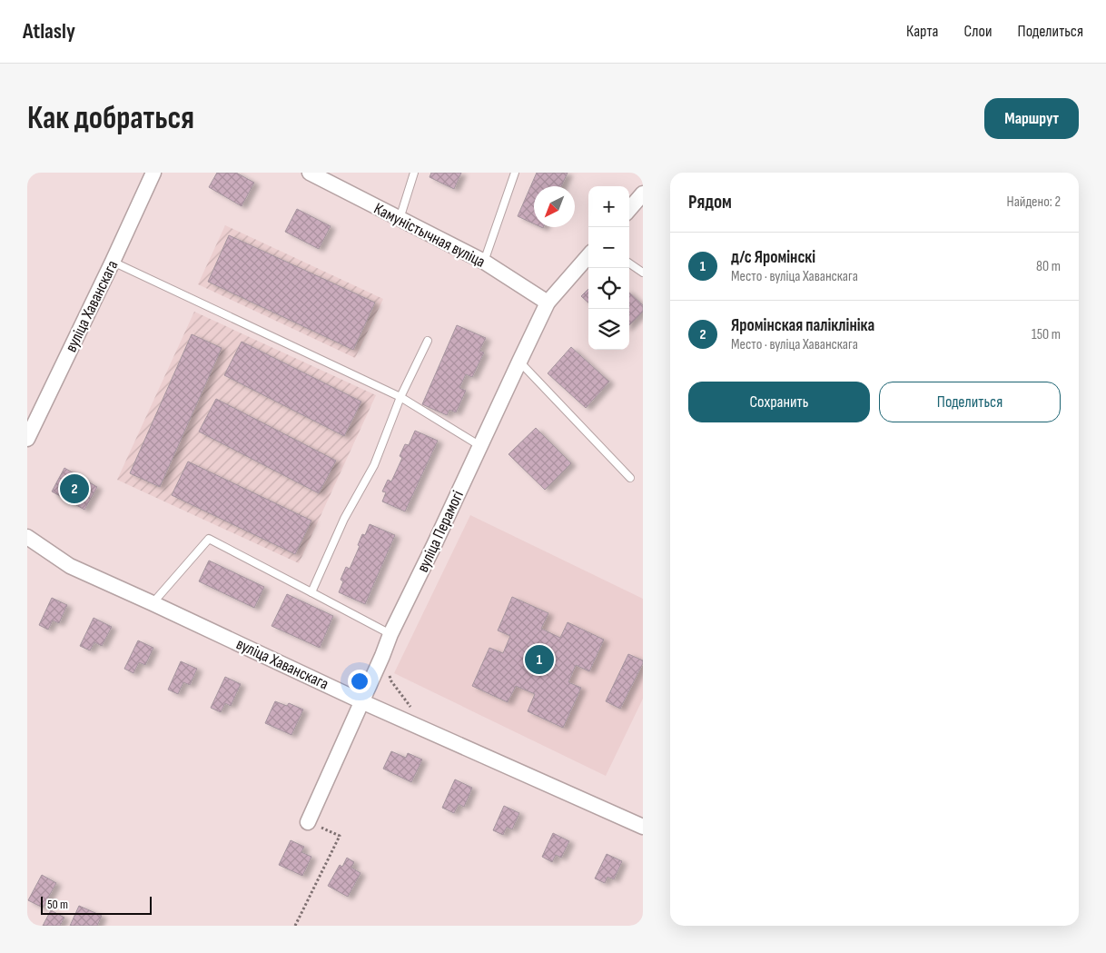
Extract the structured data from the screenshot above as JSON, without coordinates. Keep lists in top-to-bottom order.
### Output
{
  "streets": {
    "street": ["Камуністычная вуліца", "вуліца Хаванскага", "вуліца Перамогі"]
  },
  "crossings": [
    ["Камуністычная вуліца", "вуліца Перамогі"],
    ["вуліца Хаванскага", "вуліца Перамогі"]
  ],
  "scale_bar": "50 m",
  "north": "bottom left",
  "page": {
    "header": "Atlasly",
    "nav": ["Карта", "Слои", "Поделиться"],
    "buttons": [
      "Маршрут",
      ["Сохранить", "Поделиться"]
    ],
    "title": "Как добраться",
    "heading": ["Рядом", "Найдено: 2"],
    "map_buttons": ["+", "−"],
    "list": [
      {
        "mark": "1",
        "name": "д/с Яромінскі",
        "note": "Место · вуліца Хаванскага",
        "value": "80 m"
      },
      {
        "mark": "2",
        "name": "Яромінская паліклініка",
        "note": "Место · вуліца Хаванскага",
        "value": "150 m"
      }
    ],
    "pins": ["2", "1"],
    "scale": "50 m"
  }
}
